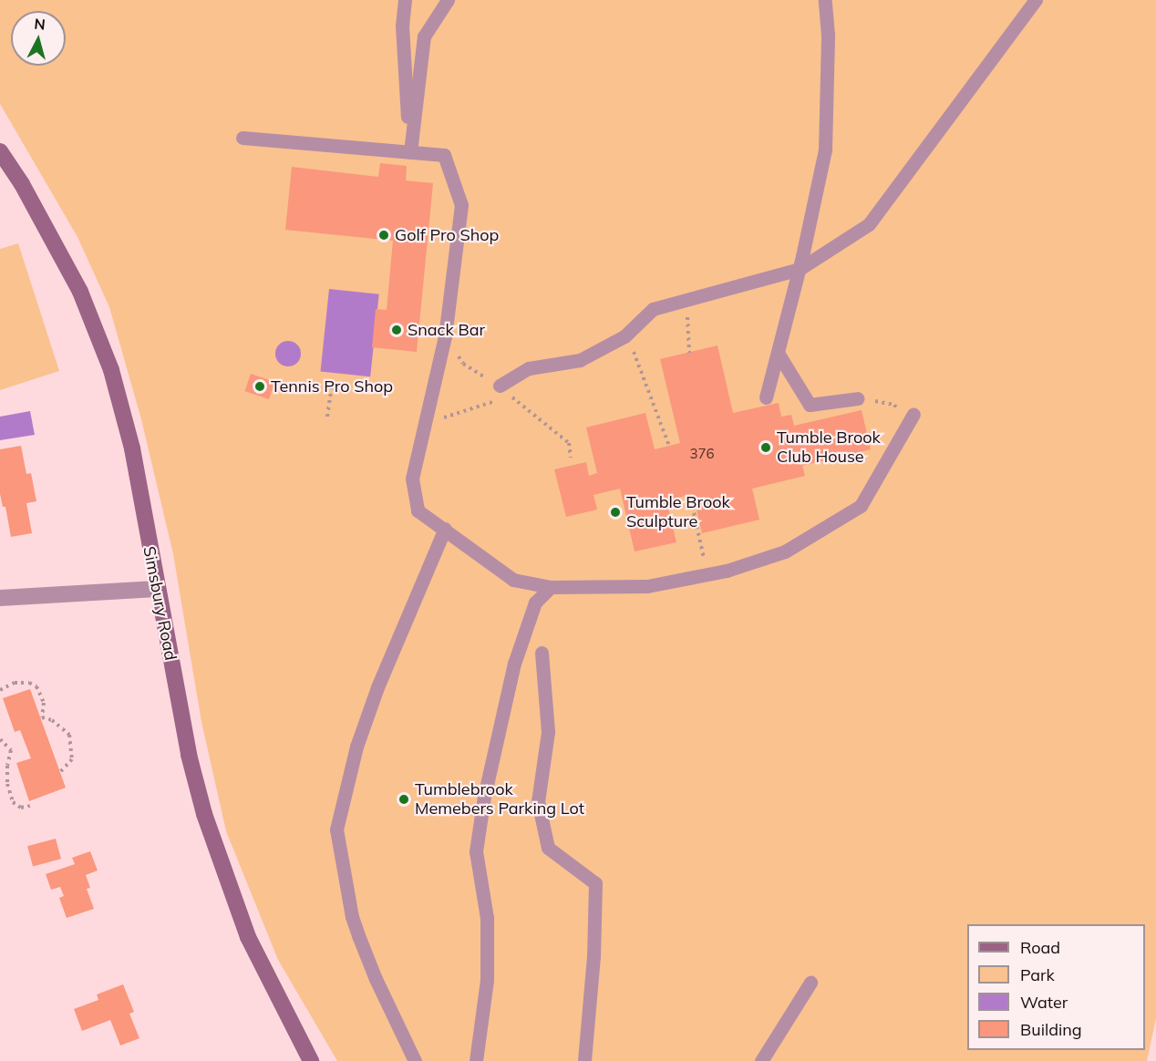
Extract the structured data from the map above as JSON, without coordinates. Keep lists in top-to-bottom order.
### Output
{
  "streets": {
    "main road": ["Simsbury Road"]
  },
  "places": [
    "Golf Pro Shop",
    "Snack Bar",
    "Tennis Pro Shop",
    "Tumble Brook Club House",
    "Tumble Brook Sculpture",
    "Tumblebrook Memebers Parking Lot"
  ],
  "house_numbers": ["376"],
  "legend": [
    "Road",
    "Park",
    "Water",
    "Building"
  ],
  "north": "top"
}
